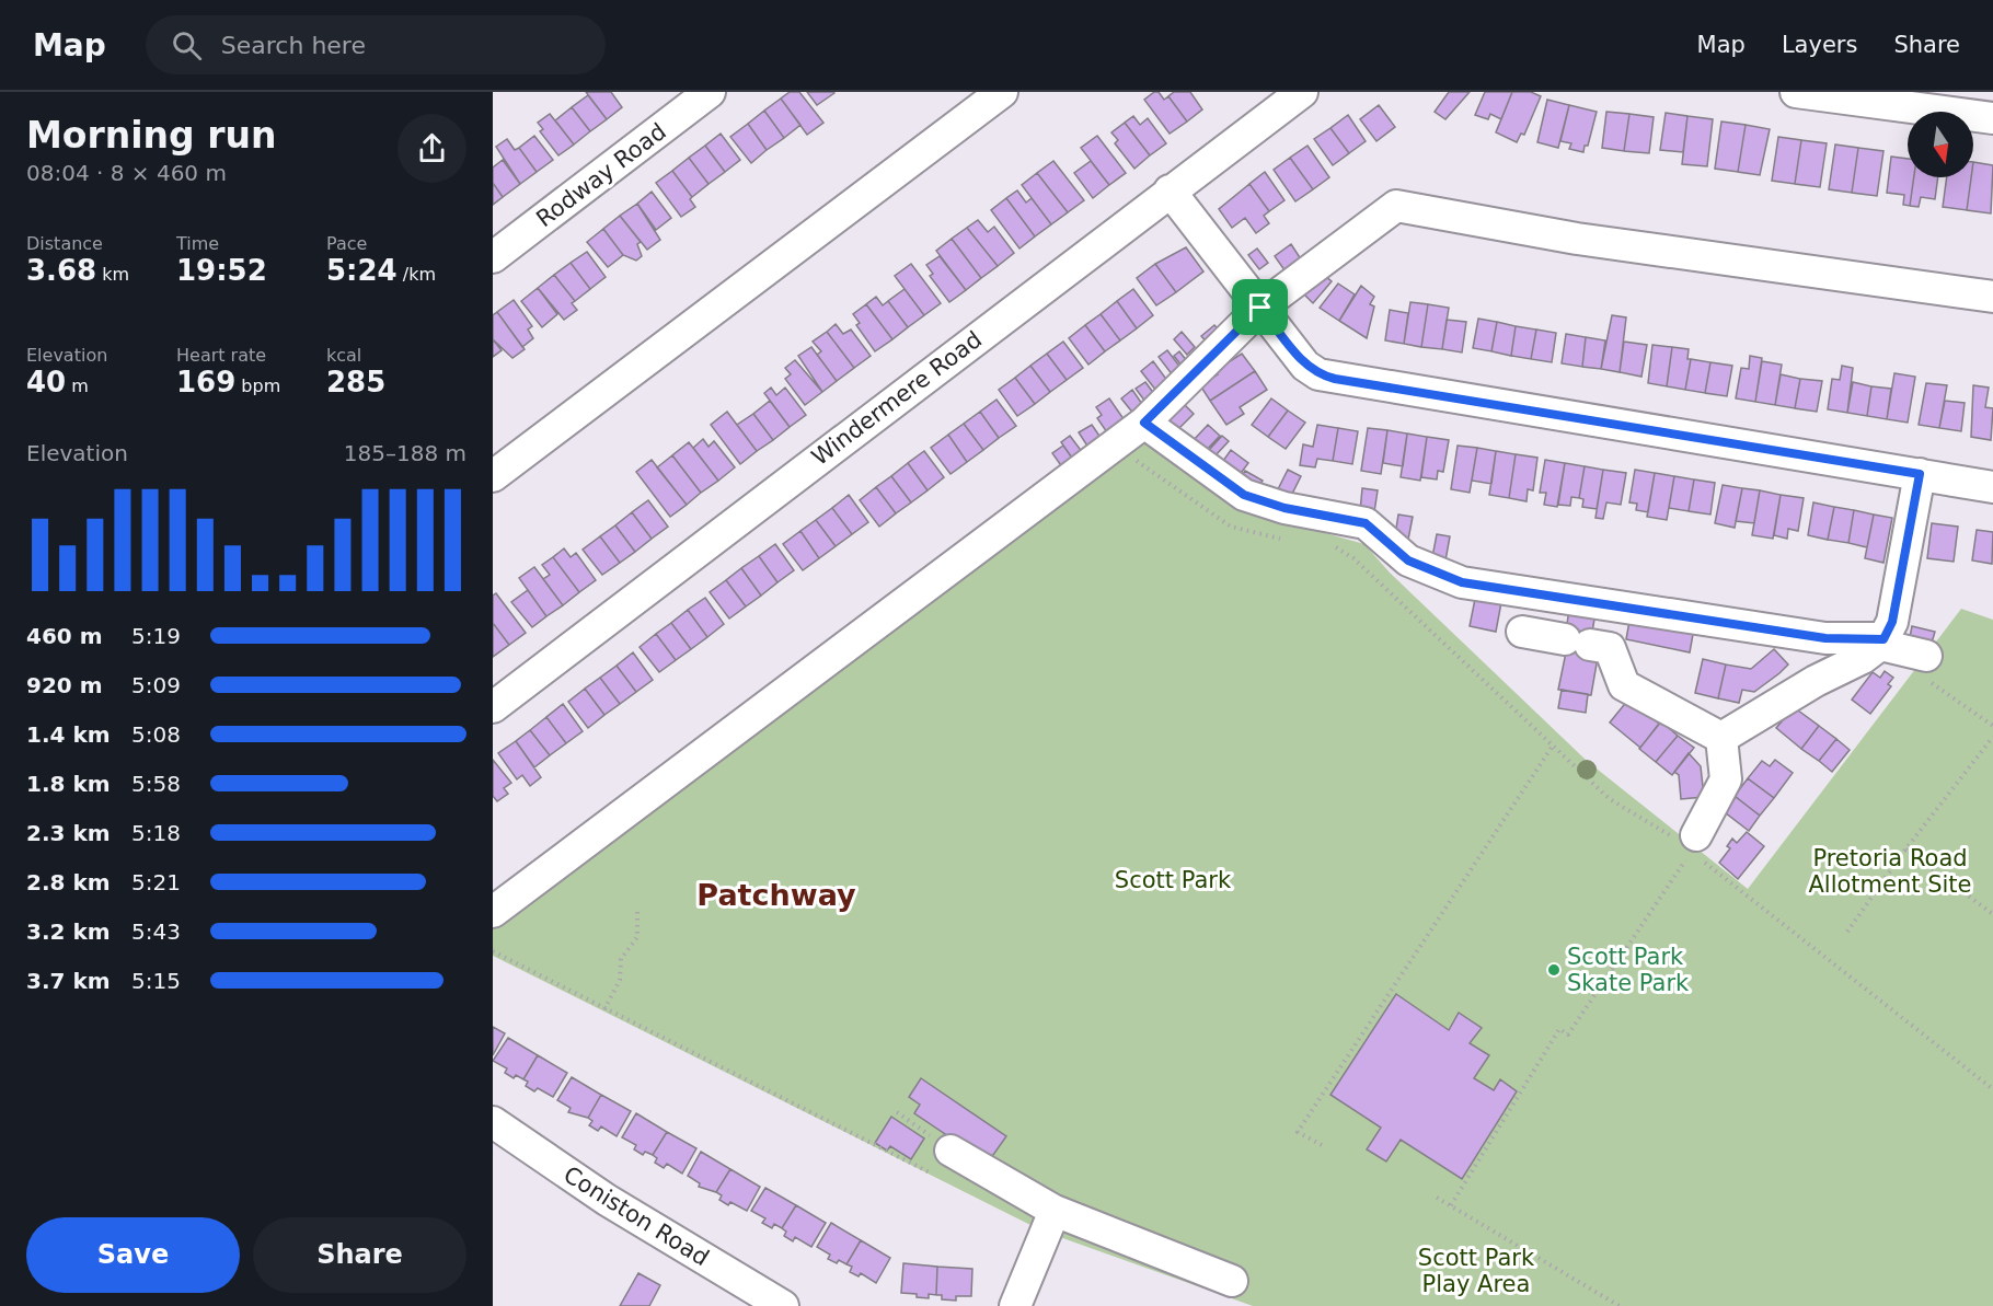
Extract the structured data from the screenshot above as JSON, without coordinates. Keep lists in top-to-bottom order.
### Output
{
  "streets": {
    "street": ["Rodway Road", "Windermere Road", "Coniston Road"]
  },
  "districts": ["Patchway"],
  "parks": ["Pretoria Road Allotment Site", "Scott Park", "Scott Park Play Area"],
  "places": ["Scott Park Skate Park"],
  "north": "bottom",
  "page": {
    "header": "Map",
    "search": "Search here",
    "nav": ["Map", "Layers", "Share"],
    "heading": ["Morning run", "08:04 · 8 × 460 m"],
    "stats": [
      ["Distance", "3.68 km"],
      ["Time", "19:52"],
      ["Pace", "5:24 /km"],
      ["Elevation", "40 m"],
      ["Heart rate", "169 bpm"],
      ["kcal", "285"]
    ],
    "chart": ["Elevation", "185–188 m"],
    "list": [
      {
        "name": "460 m",
        "note": "5:19"
      },
      {
        "name": "920 m",
        "note": "5:09"
      },
      {
        "name": "1.4 km",
        "note": "5:08"
      },
      {
        "name": "1.8 km",
        "note": "5:58"
      },
      {
        "name": "2.3 km",
        "note": "5:18"
      },
      {
        "name": "2.8 km",
        "note": "5:21"
      },
      {
        "name": "3.2 km",
        "note": "5:43"
      },
      {
        "name": "3.7 km",
        "note": "5:15"
      }
    ],
    "buttons": ["Save", "Share"]
  }
}
